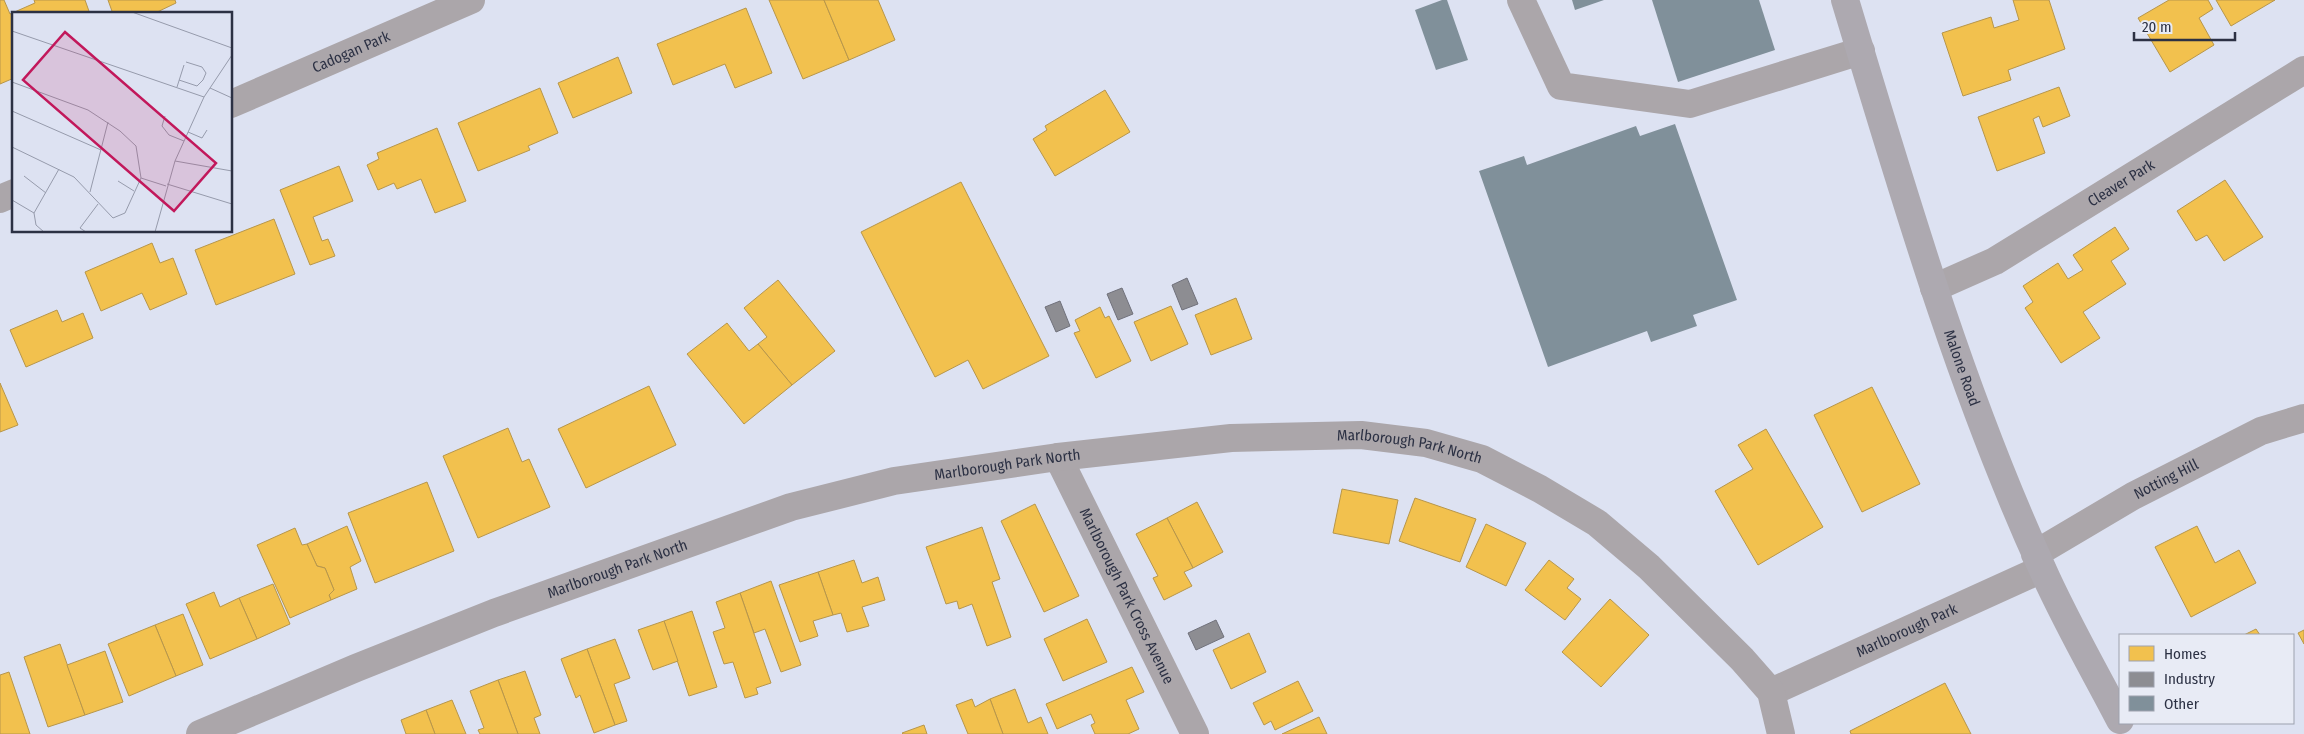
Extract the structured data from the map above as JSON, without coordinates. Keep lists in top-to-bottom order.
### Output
{
  "streets": {
    "main road": ["Malone Road"],
    "street": [
      "Cadogan Park",
      "Cleaver Park",
      "Marlborough Park North",
      "Notting Hill",
      "Marlborough Park Cross Avenue",
      "Marlborough Park"
    ]
  },
  "crossings": [
    ["Cleaver Park", "Malone Road"],
    ["Malone Road", "Notting Hill"],
    ["Malone Road", "Marlborough Park"],
    ["Marlborough Park North", "Marlborough Park Cross Avenue"],
    ["Marlborough Park North", "Marlborough Park"],
    ["Notting Hill", "Marlborough Park"]
  ],
  "legend": ["Homes", "Industry", "Other"],
  "scale_bar": "20 m"
}
